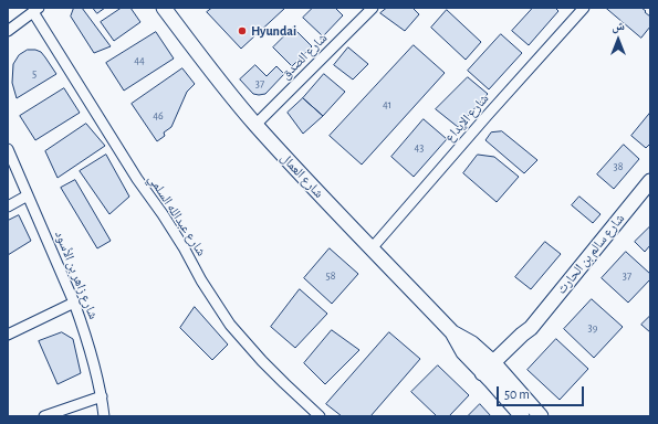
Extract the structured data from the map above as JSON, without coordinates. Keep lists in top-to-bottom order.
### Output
{
  "streets": {
    "street": [
      "شارع الصدق",
      "شارع الإبداع",
      "شارع العمال",
      "شارع عبدالله السلمي",
      "شارع سالم بن الحارث",
      "شارع زاهر بن الأسود"
    ]
  },
  "crossings": [
    ["شارع الصدق", "شارع العمال"],
    ["شارع الإبداع", "شارع العمال"],
    ["شارع العمال", "شارع سالم بن الحارث"]
  ],
  "places": ["Hyundai"],
  "house_numbers": [
    "44",
    "5",
    "37",
    "41",
    "46",
    "43",
    "38",
    "58",
    "37",
    "39"
  ],
  "scale_bar": "50 m",
  "north": "top"
}
